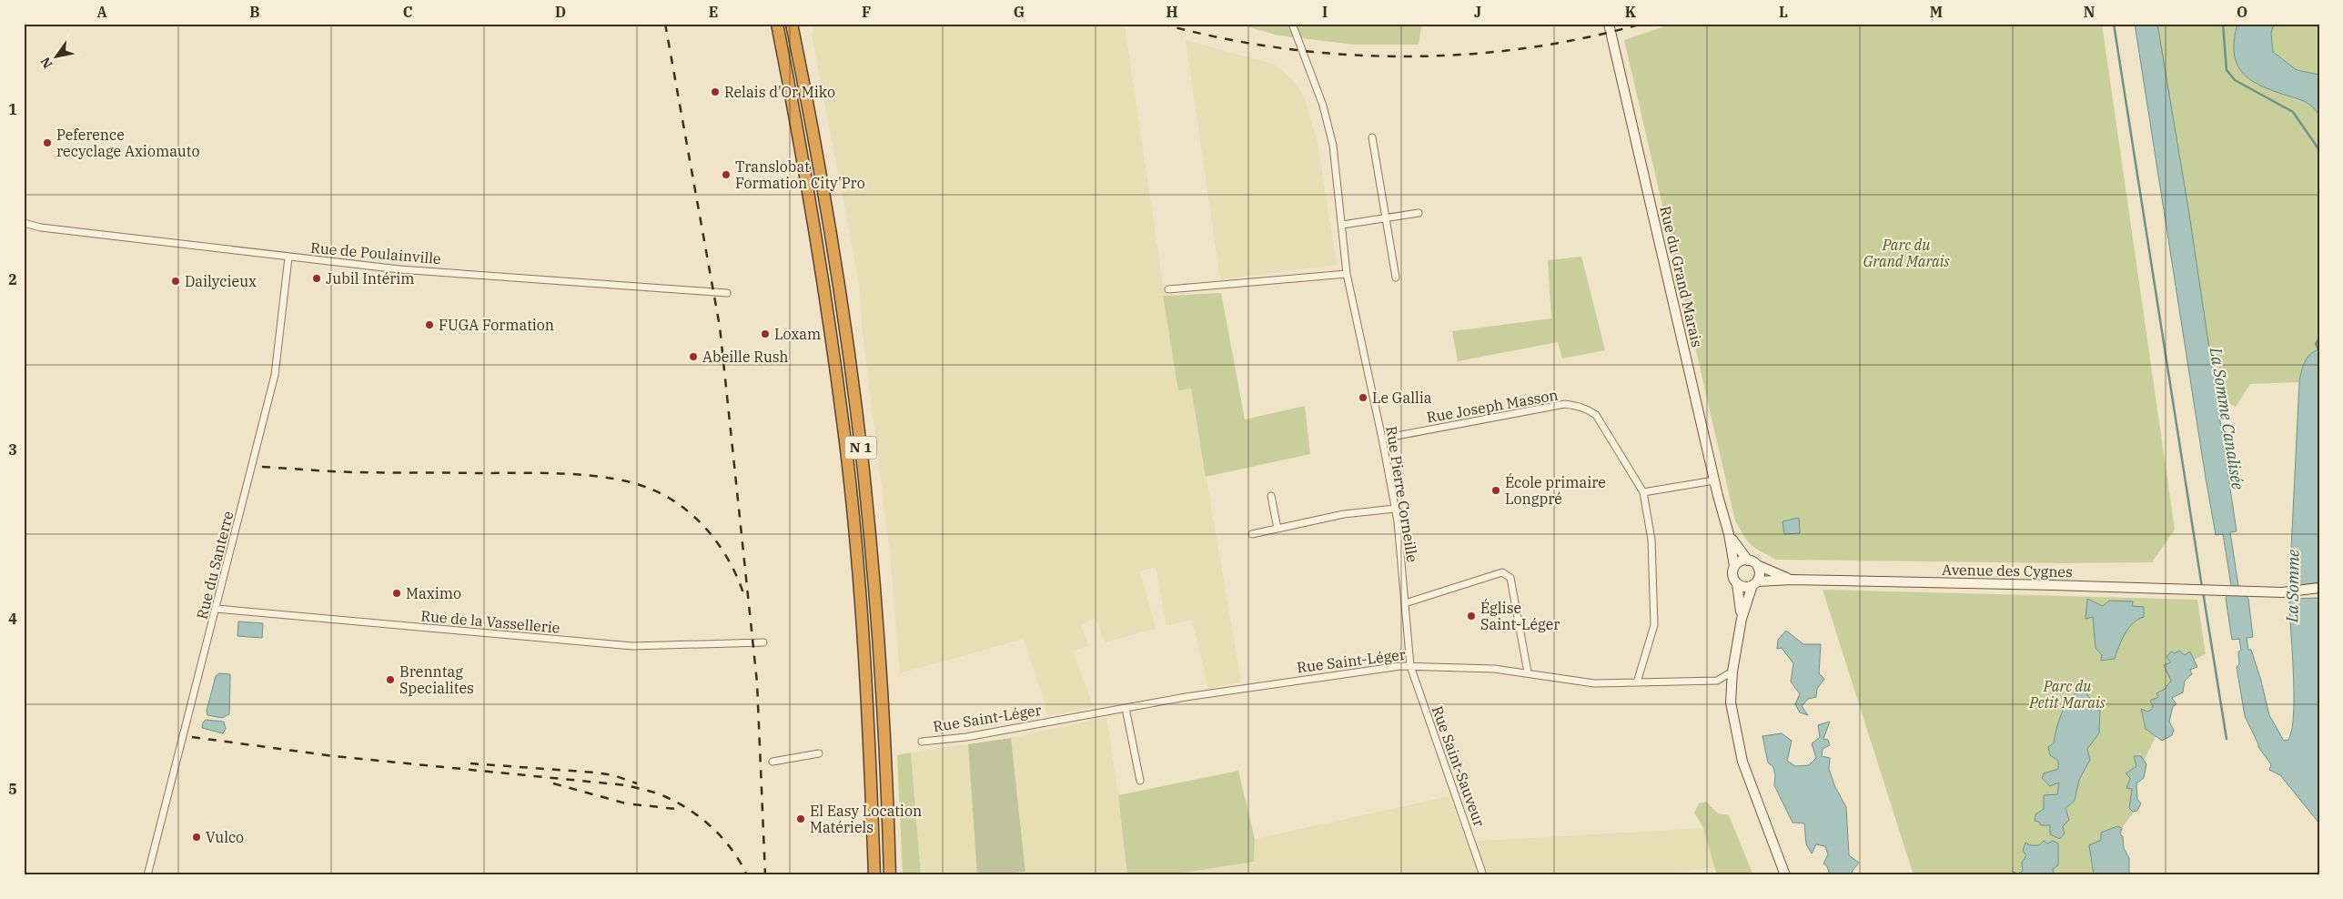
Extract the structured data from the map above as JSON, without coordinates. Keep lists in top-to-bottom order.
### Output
{
  "streets": {
    "highway": ["N 1"],
    "street": [
      "Rue de Poulainville",
      "Rue du Grand Marais",
      "Rue Joseph Masson",
      "Rue Pierre Corneille",
      "Rue du Santerre",
      "Avenue des Cygnes",
      "Rue de la Vassellerie",
      "Rue Saint-Léger",
      "Rue Saint-Sauveur"
    ]
  },
  "crossings": [
    ["Rue de Poulainville", "Rue du Santerre"],
    ["Rue du Grand Marais", "Avenue des Cygnes"],
    ["Rue Joseph Masson", "Rue Pierre Corneille"],
    ["Rue Pierre Corneille", "Rue Saint-Léger"],
    ["Rue Pierre Corneille", "Rue Saint-Sauveur"],
    ["Rue du Santerre", "Rue de la Vassellerie"],
    ["Rue Saint-Léger", "Rue Saint-Sauveur"]
  ],
  "water": ["La Somme Canalisée", "La Somme"],
  "parks": ["Parc du Grand Marais", "Parc du Petit Marais"],
  "places": [
    "Relais d'Or Miko",
    "Peference recyclage Axiomauto",
    "Translobat Formation City'Pro",
    "Jubil Intérim",
    "Dailycieux",
    "FUGA Formation",
    "Loxam",
    "Abeille Rush",
    "Le Gallia",
    "École primaire Longpré",
    "Maximo",
    "Église Saint-Léger",
    "Brenntag Specialites",
    "El Easy Location Matériels",
    "Vulco"
  ],
  "north": "bottom left",
  "grid": {
    "columns": [
      "A",
      "B",
      "C",
      "D",
      "E",
      "F",
      "G",
      "H",
      "I",
      "J",
      "K",
      "L",
      "M",
      "N",
      "O"
    ],
    "rows": [
      "1",
      "2",
      "3",
      "4",
      "5"
    ]
  }
}
